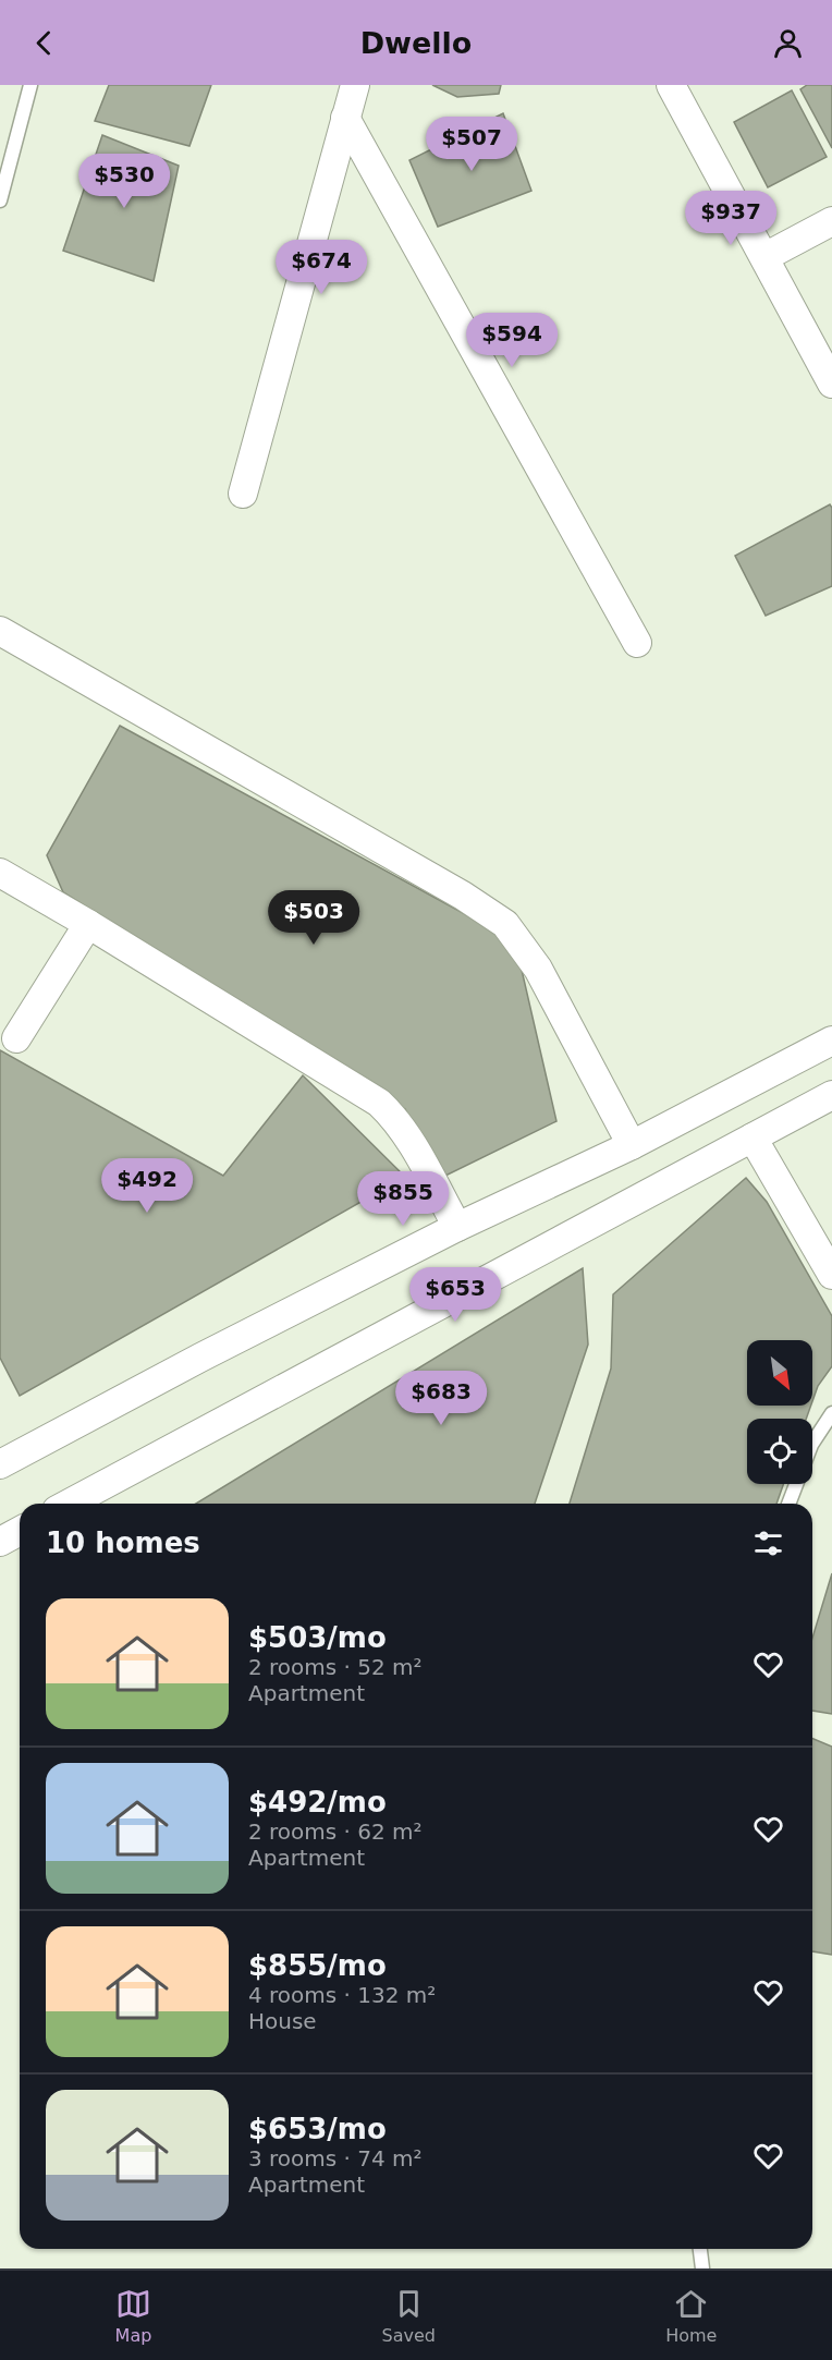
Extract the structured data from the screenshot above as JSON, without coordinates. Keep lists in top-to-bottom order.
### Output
{
  "north": "bottom right",
  "page": {
    "header": "Dwello",
    "price": [
      "$507",
      "$530",
      "$937",
      "$674",
      "$594",
      "$503",
      "$492",
      "$855",
      "$653",
      "$683"
    ],
    "heading": "10 homes",
    "list": [
      {
        "name": "$503/mo",
        "note": "2 rooms · 52 m² · Apartment"
      },
      {
        "name": "$492/mo",
        "note": "2 rooms · 62 m² · Apartment"
      },
      {
        "name": "$855/mo",
        "note": "4 rooms · 132 m² · House"
      },
      {
        "name": "$653/mo",
        "note": "3 rooms · 74 m² · Apartment"
      }
    ],
    "tabs": ["Map", "Saved", "Home"]
  }
}
